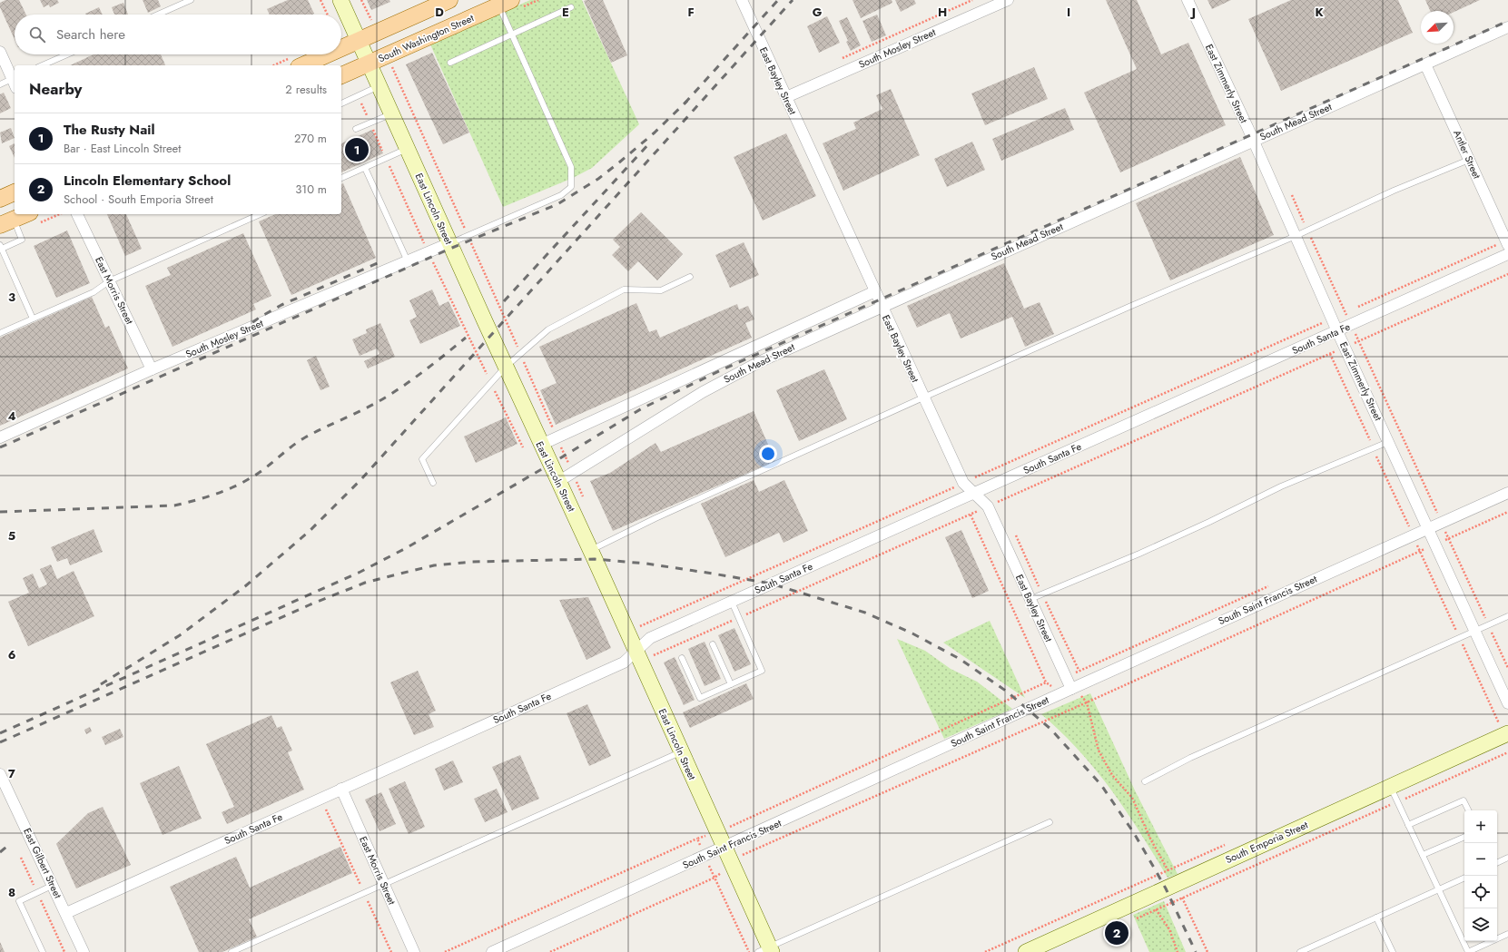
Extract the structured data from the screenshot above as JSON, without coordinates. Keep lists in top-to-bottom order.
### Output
{
  "streets": {
    "main road": ["South Washington Street"],
    "street": [
      "South Mosley Street",
      "East Bayley Street",
      "East Zimmerly Street",
      "South Mead Street",
      "Antler Street",
      "East Lincoln Street",
      "East Morris Street",
      "South Santa Fe",
      "South Saint Francis Street",
      "South Emporia Street",
      "East Gilbert Street"
    ]
  },
  "crossings": [
    ["South Washington Street", "East Lincoln Street"],
    ["South Mosley Street", "East Bayley Street"],
    ["South Mosley Street", "East Lincoln Street"],
    ["South Mosley Street", "East Morris Street"],
    ["East Bayley Street", "South Mead Street"],
    ["East Bayley Street", "South Santa Fe"],
    ["East Bayley Street", "South Saint Francis Street"],
    ["East Zimmerly Street", "South Mead Street"],
    ["East Zimmerly Street", "South Santa Fe"],
    ["East Zimmerly Street", "South Saint Francis Street"],
    ["South Mead Street", "Antler Street"],
    ["South Mead Street", "East Lincoln Street"],
    ["East Lincoln Street", "South Santa Fe"],
    ["East Lincoln Street", "South Saint Francis Street"],
    ["East Morris Street", "South Santa Fe"],
    ["South Santa Fe", "East Gilbert Street"]
  ],
  "north": "bottom left",
  "page": {
    "search": "Search here",
    "heading": ["Nearby", "2 results"],
    "list": [
      {
        "mark": "1",
        "name": "The Rusty Nail",
        "note": "Bar · East Lincoln Street",
        "value": "270 m"
      },
      {
        "mark": "2",
        "name": "Lincoln Elementary School",
        "note": "School · South Emporia Street",
        "value": "310 m"
      }
    ],
    "pins": ["1", "2"],
    "map_buttons": ["+", "−"]
  },
  "grid": {
    "columns": [
      "D",
      "E",
      "F",
      "G",
      "H",
      "I",
      "J",
      "K"
    ],
    "rows": [
      "3",
      "4",
      "5",
      "6",
      "7",
      "8"
    ]
  }
}
